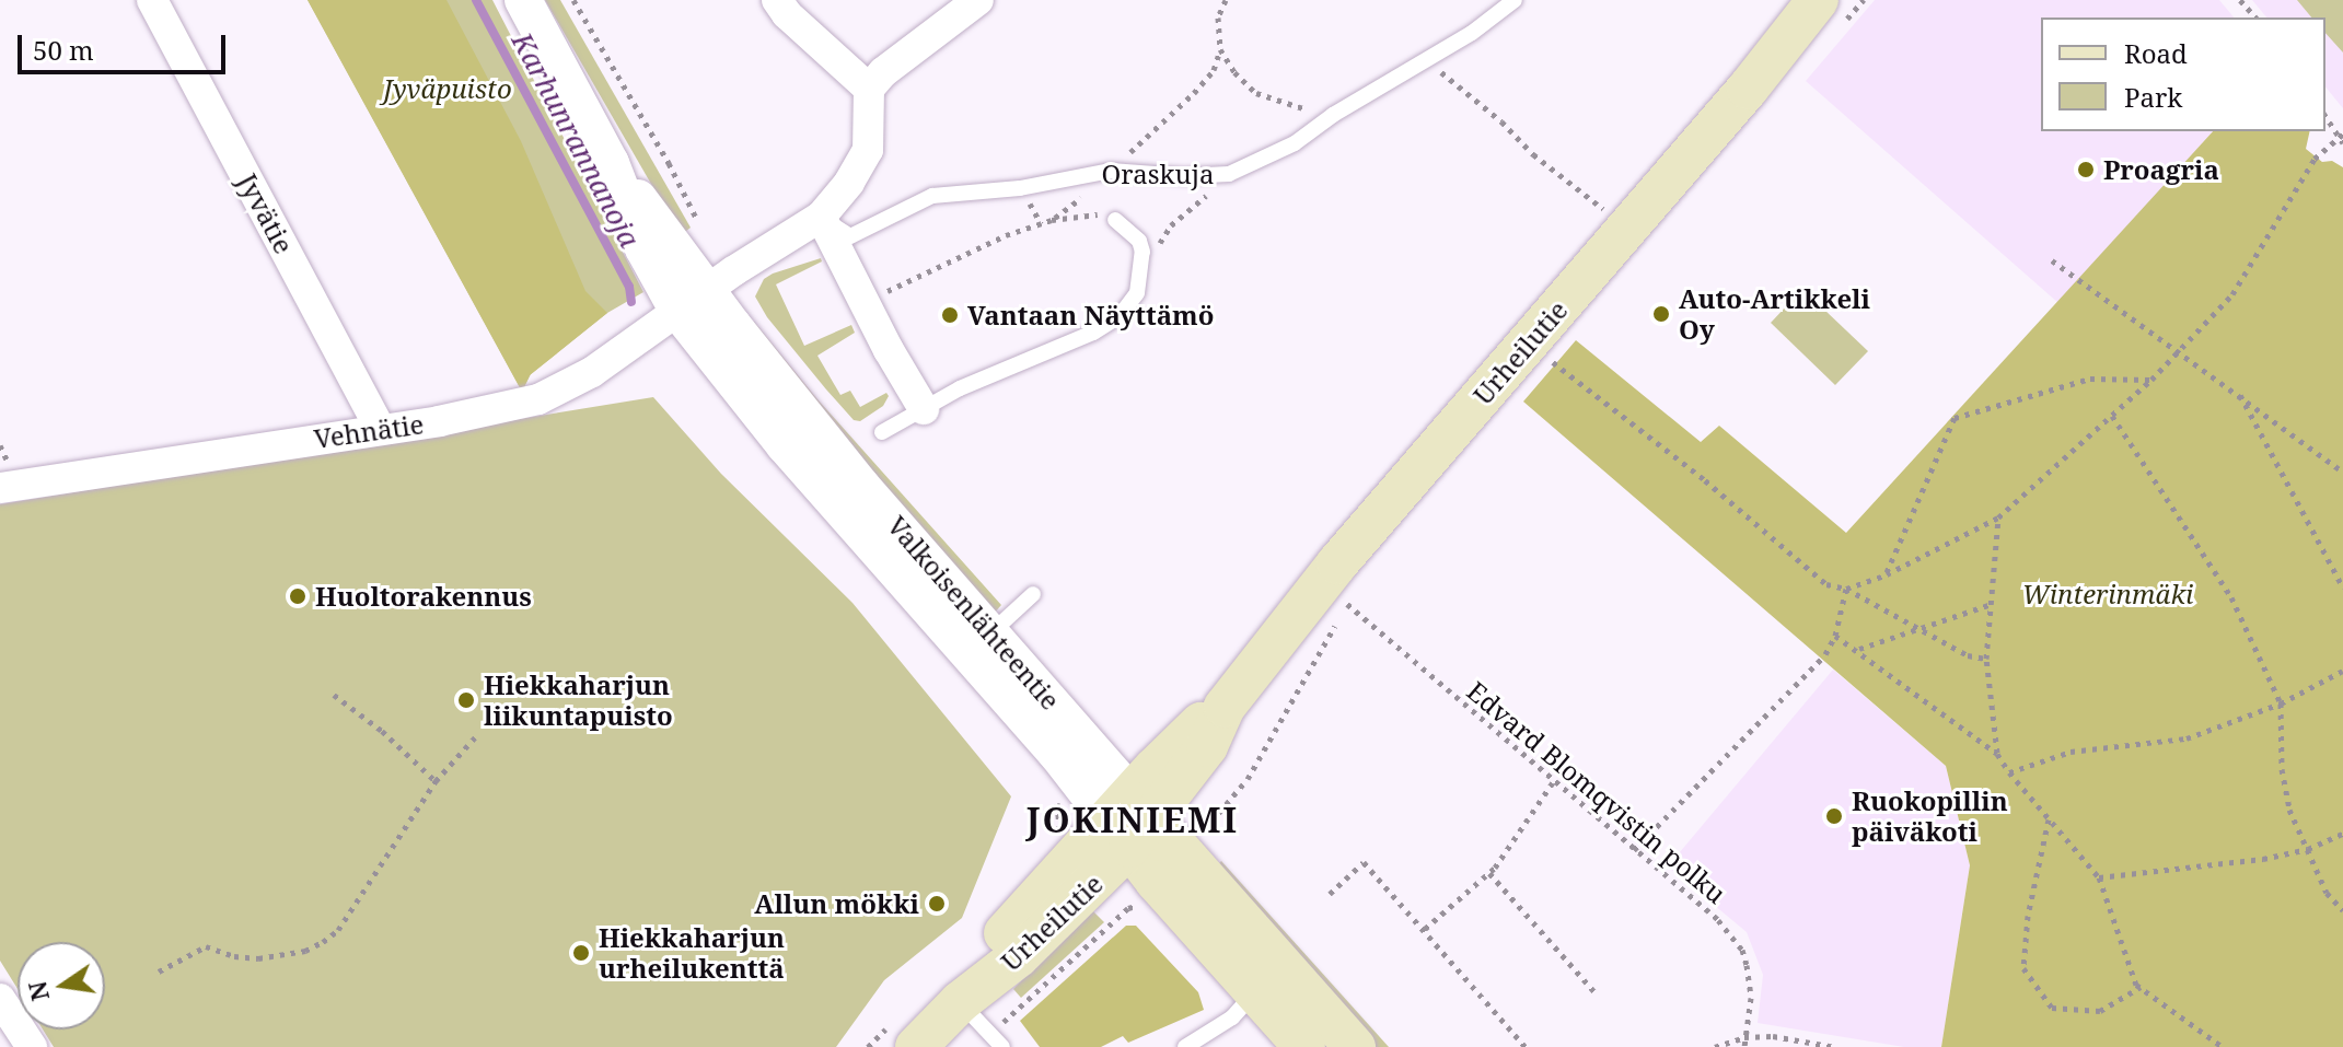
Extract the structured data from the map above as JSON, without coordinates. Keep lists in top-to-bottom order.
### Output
{
  "streets": {
    "main road": ["Urheilutie", "Valkoisenlähteentie"],
    "street": ["Jyvätie", "Vehnätie"],
    "lane": ["Oraskuja"],
    "path": ["Edvard Blomqvistin polku"]
  },
  "crossings": [
    ["Jyvätie", "Vehnätie"],
    ["Urheilutie", "Valkoisenlähteentie"],
    ["Vehnätie", "Valkoisenlähteentie"]
  ],
  "districts": ["JOKINIEMI"],
  "water": ["Karhunrannanoja"],
  "parks": ["Jyväpuisto", "Winterinmäki"],
  "places": [
    "Proagria",
    "Auto-Artikkeli Oy",
    "Vantaan Näyttämö",
    "Huoltorakennus",
    "Hiekkaharjun liikuntapuisto",
    "Ruokopillin päiväkoti",
    "Allun mökki",
    "Hiekkaharjun urheilukenttä"
  ],
  "legend": ["Road", "Park"],
  "scale_bar": "50 m",
  "north": "left"
}
